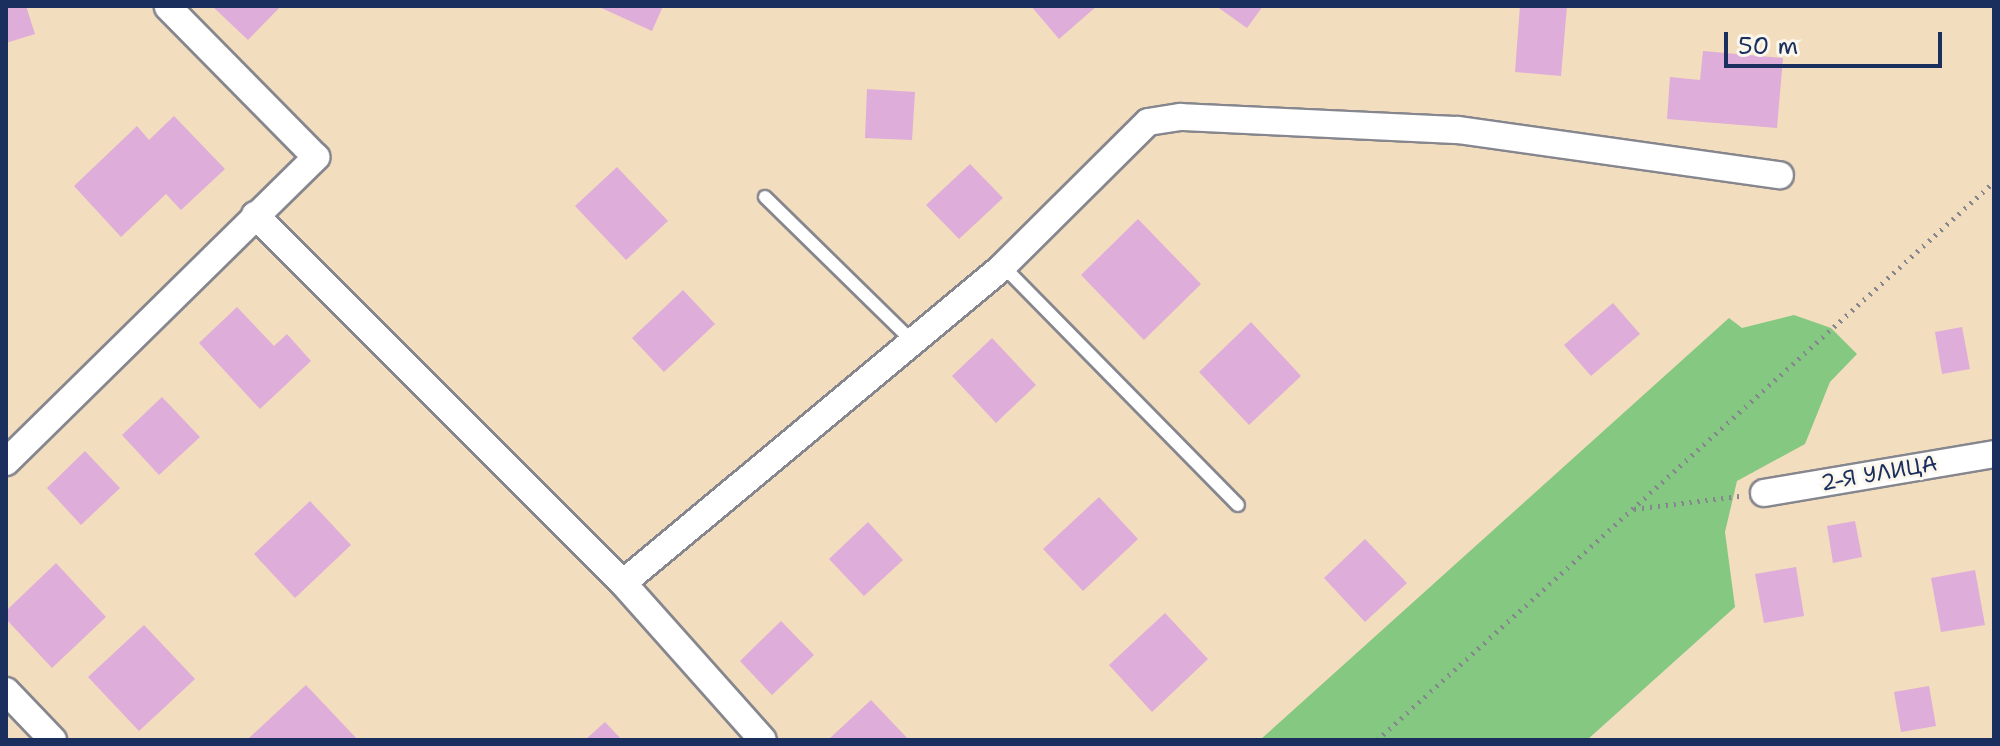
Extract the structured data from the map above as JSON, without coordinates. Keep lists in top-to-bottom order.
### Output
{
  "streets": {
    "street": ["2-Я УЛИЦА"]
  },
  "scale_bar": "50 m"
}
